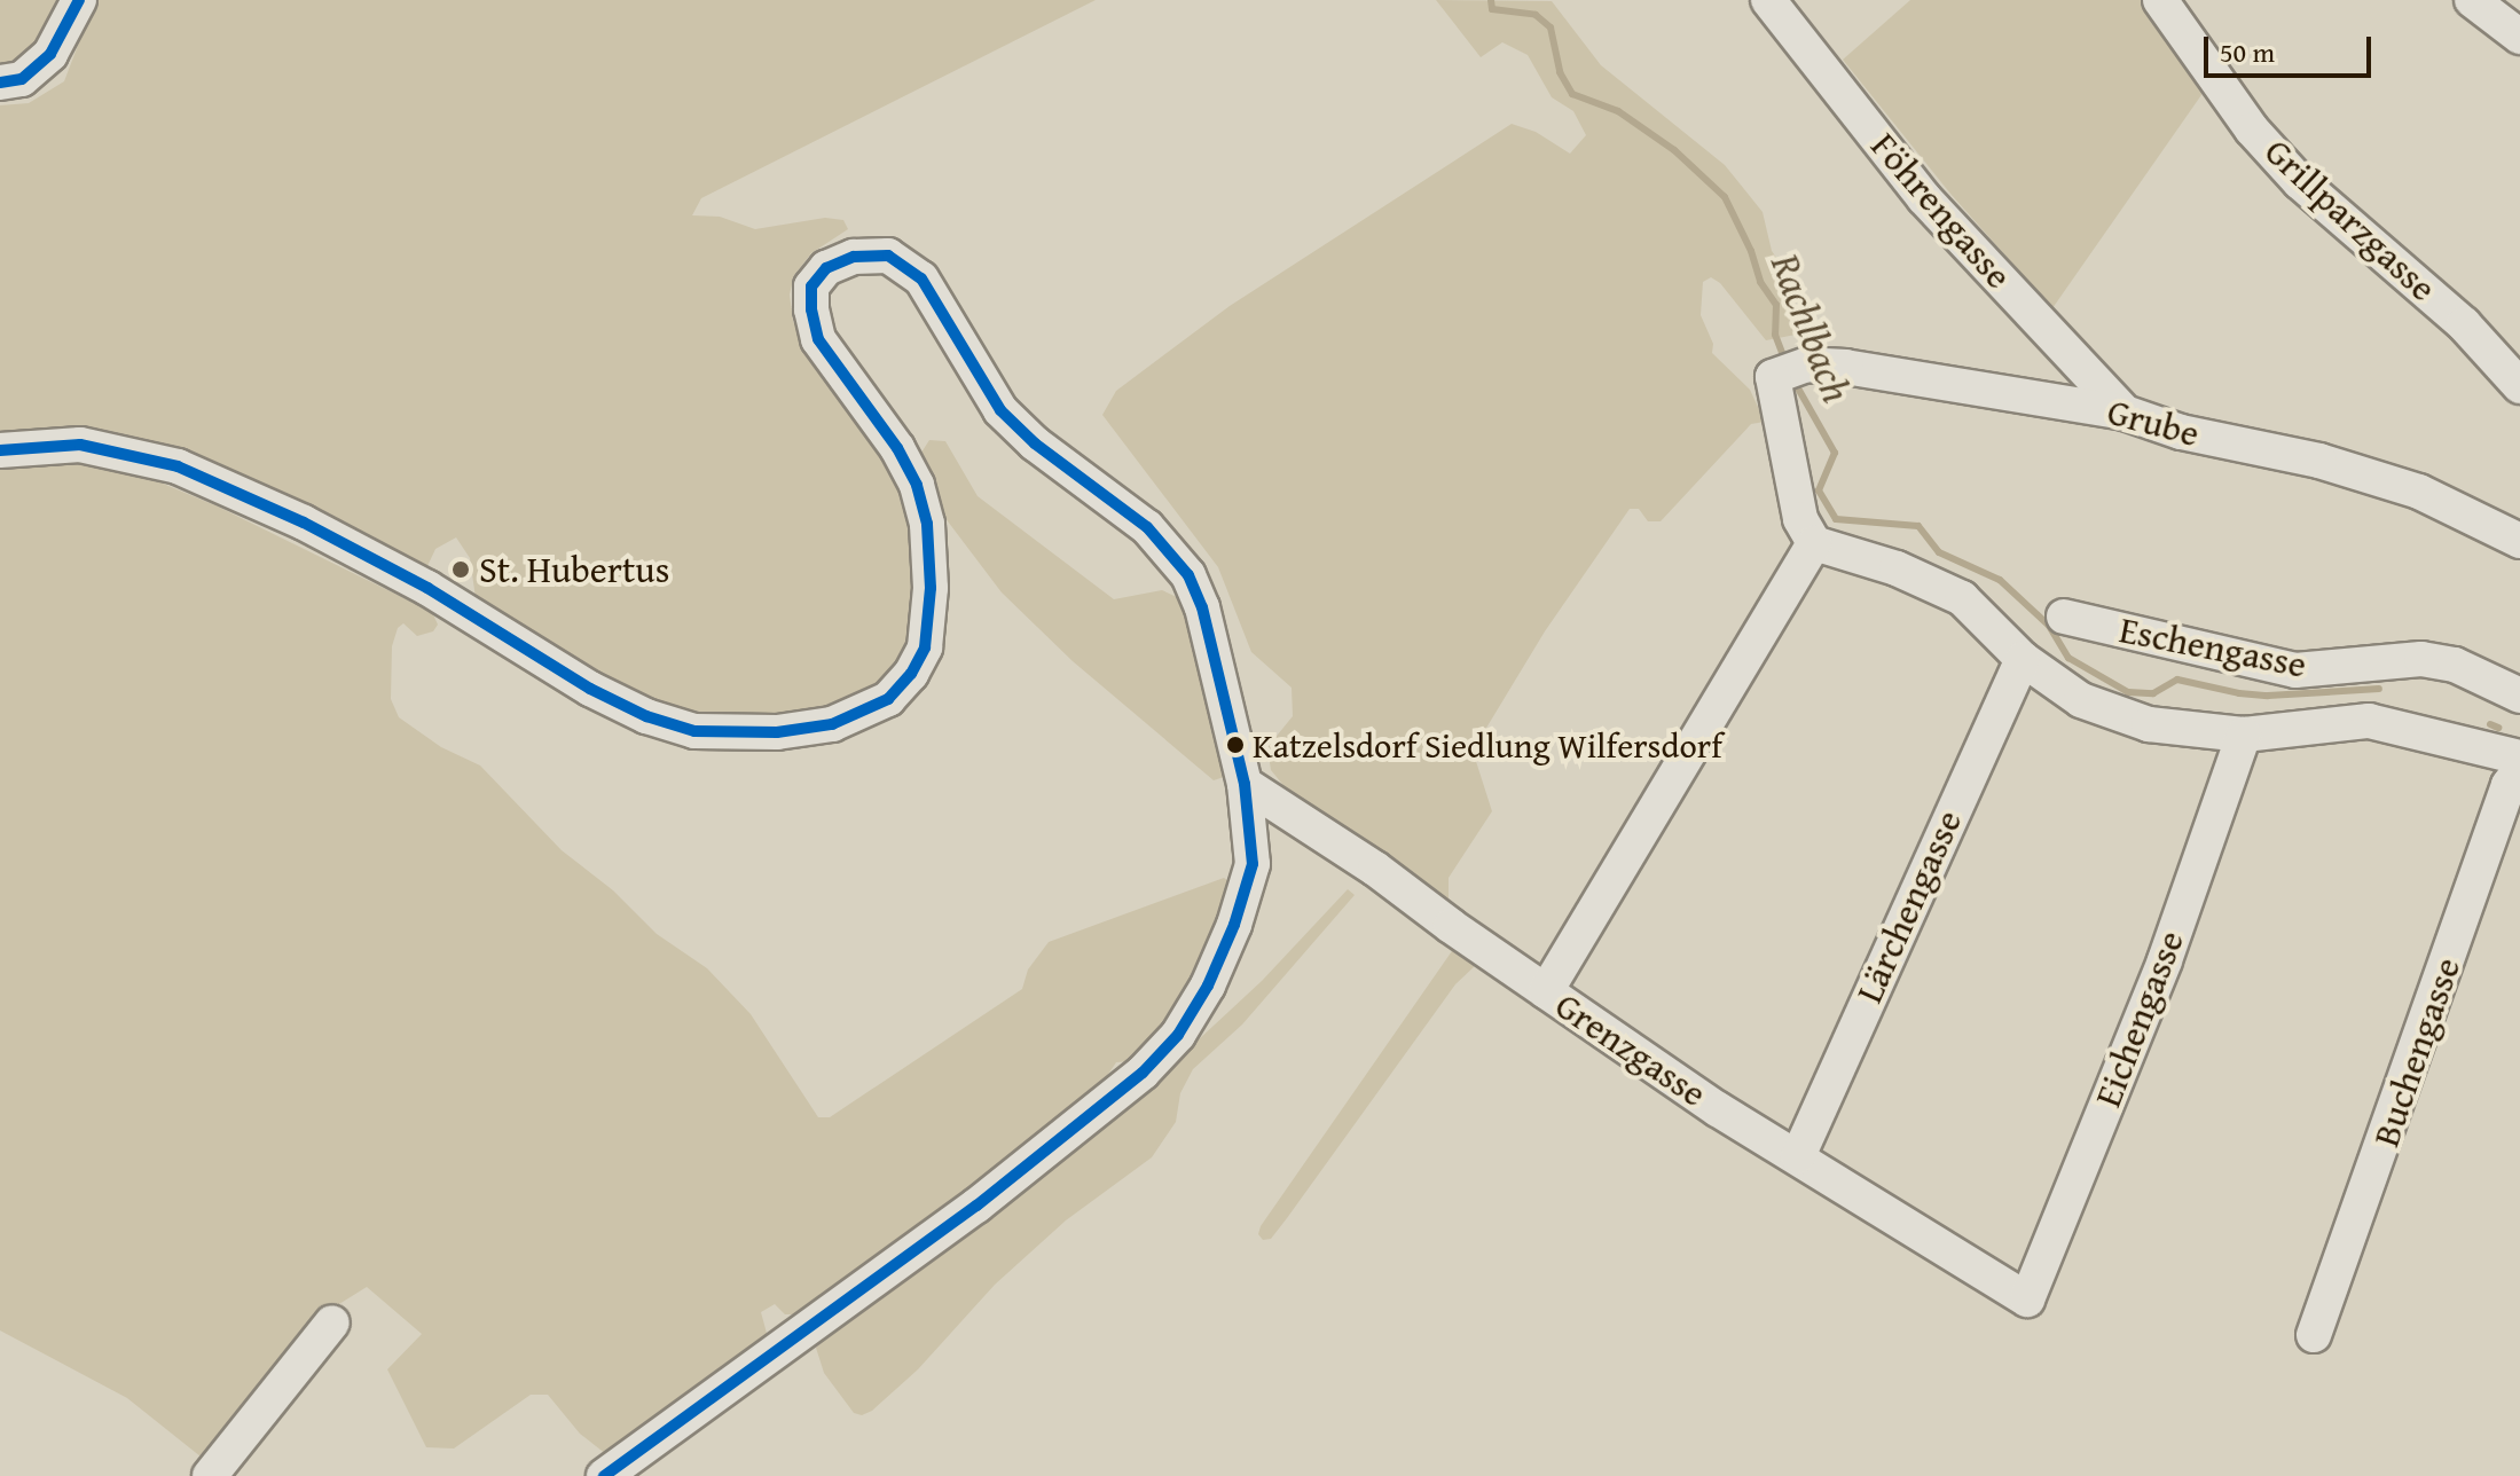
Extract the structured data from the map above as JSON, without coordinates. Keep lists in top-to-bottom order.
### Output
{
  "streets": {
    "street": [
      "Föhrengasse",
      "Grillparzgasse",
      "Grube",
      "Eschengasse",
      "Lärchengasse",
      "Eichengasse",
      "Grenzgasse",
      "Buchengasse"
    ]
  },
  "crossings": [
    ["Föhrengasse", "Grube"],
    ["Lärchengasse", "Grenzgasse"],
    ["Eichengasse", "Grenzgasse"]
  ],
  "water": ["Rachlbach"],
  "places": ["St. Hubertus", "Katzelsdorf Siedlung Wilfersdorf"],
  "scale_bar": "50 m"
}
